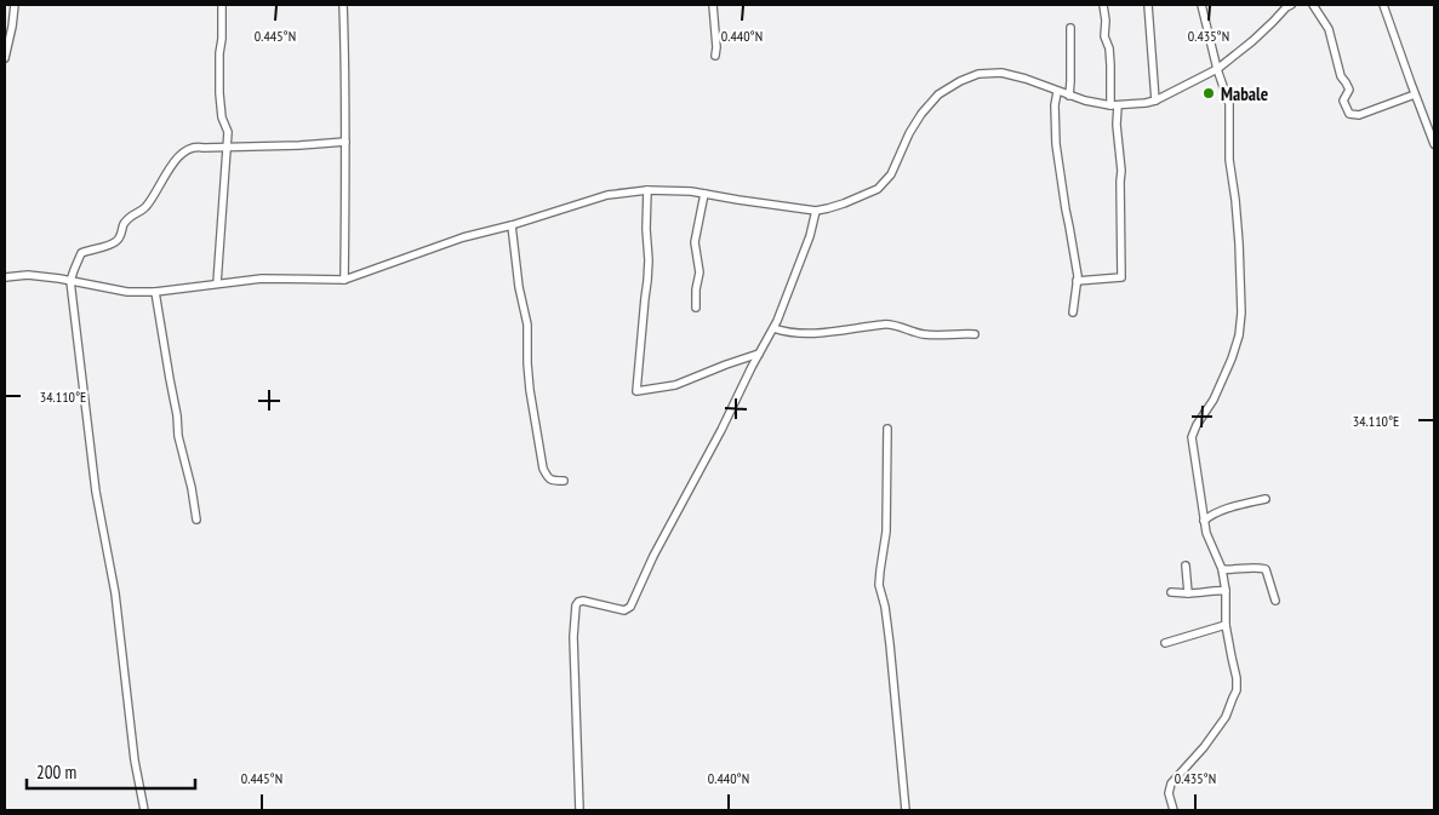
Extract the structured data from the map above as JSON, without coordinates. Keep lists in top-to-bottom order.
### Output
{
  "places": ["Mabale"],
  "scale_bar": "200 m",
  "coordinates": [
    "0.445°N",
    "0.440°N",
    "0.435°N",
    "34.110°E"
  ]
}
